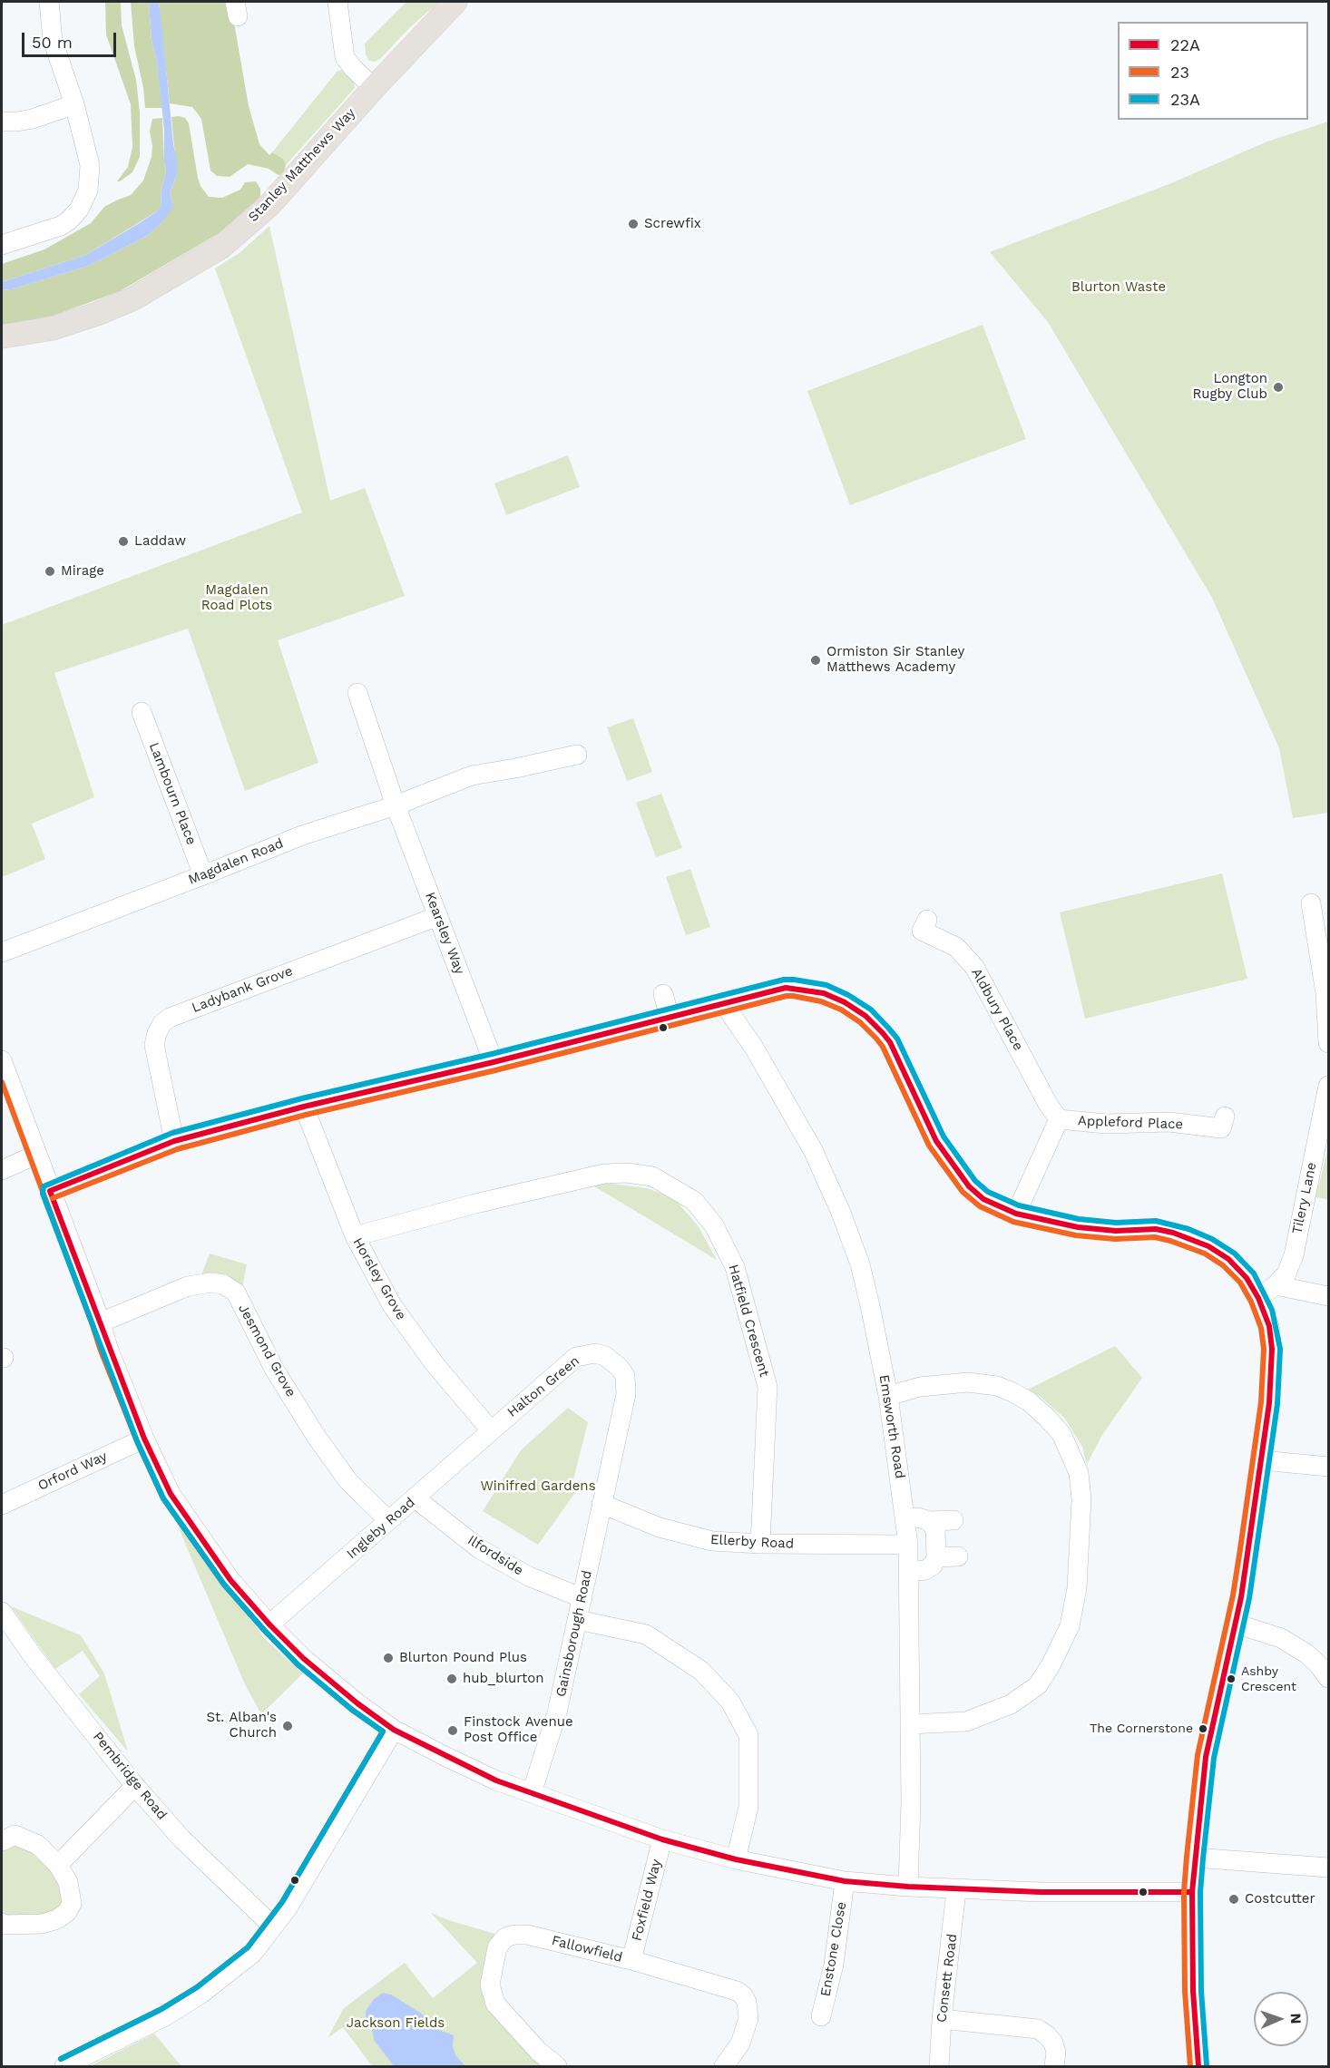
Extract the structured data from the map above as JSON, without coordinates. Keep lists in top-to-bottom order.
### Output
{
  "streets": {
    "main road": ["Stanley Matthews Way"],
    "street": [
      "Lambourn Place",
      "Magdalen Road",
      "Kearsley Way",
      "Ladybank Grove",
      "Aldbury Place",
      "Appleford Place",
      "Tilery Lane",
      "Horsley Grove",
      "Hatfield Crescent",
      "Jesmond Grove",
      "Halton Green",
      "Emsworth Road",
      "Orford Way",
      "Ingleby Road",
      "Ellerby Road",
      "Ilfordside",
      "Gainsborough Road",
      "Pembridge Road",
      "Foxfield Way",
      "Fallowfield",
      "Enstone Close",
      "Consett Road"
    ]
  },
  "crossings": [
    ["Lambourn Place", "Magdalen Road"],
    ["Magdalen Road", "Kearsley Way"],
    ["Kearsley Way", "Ladybank Grove"],
    ["Aldbury Place", "Appleford Place"],
    ["Horsley Grove", "Hatfield Crescent"],
    ["Horsley Grove", "Halton Green"],
    ["Horsley Grove", "Ingleby Road"],
    ["Hatfield Crescent", "Ellerby Road"],
    ["Jesmond Grove", "Ingleby Road"],
    ["Halton Green", "Ingleby Road"],
    ["Halton Green", "Ellerby Road"],
    ["Halton Green", "Gainsborough Road"],
    ["Emsworth Road", "Ellerby Road"],
    ["Ingleby Road", "Ilfordside"],
    ["Ellerby Road", "Gainsborough Road"],
    ["Ilfordside", "Gainsborough Road"],
    ["Foxfield Way", "Fallowfield"]
  ],
  "parks": [
    "Blurton Waste",
    "Magdalen Road Plots",
    "Winifred Gardens",
    "Jackson Fields"
  ],
  "places": [
    "Screwfix",
    "Longton Rugby Club",
    "Laddaw",
    "Mirage",
    "Ormiston Sir Stanley Matthews Academy",
    "Blurton Pound Plus",
    "hub_blurton",
    "Ashby Crescent",
    "St. Alban's Church",
    "The Cornerstone",
    "Finstock Avenue Post Office",
    "Costcutter"
  ],
  "lines": ["transit line 23A", "transit line 22A", "transit line 23"],
  "legend": ["22A", "23", "23A"],
  "scale_bar": "50 m",
  "north": "right"
}
